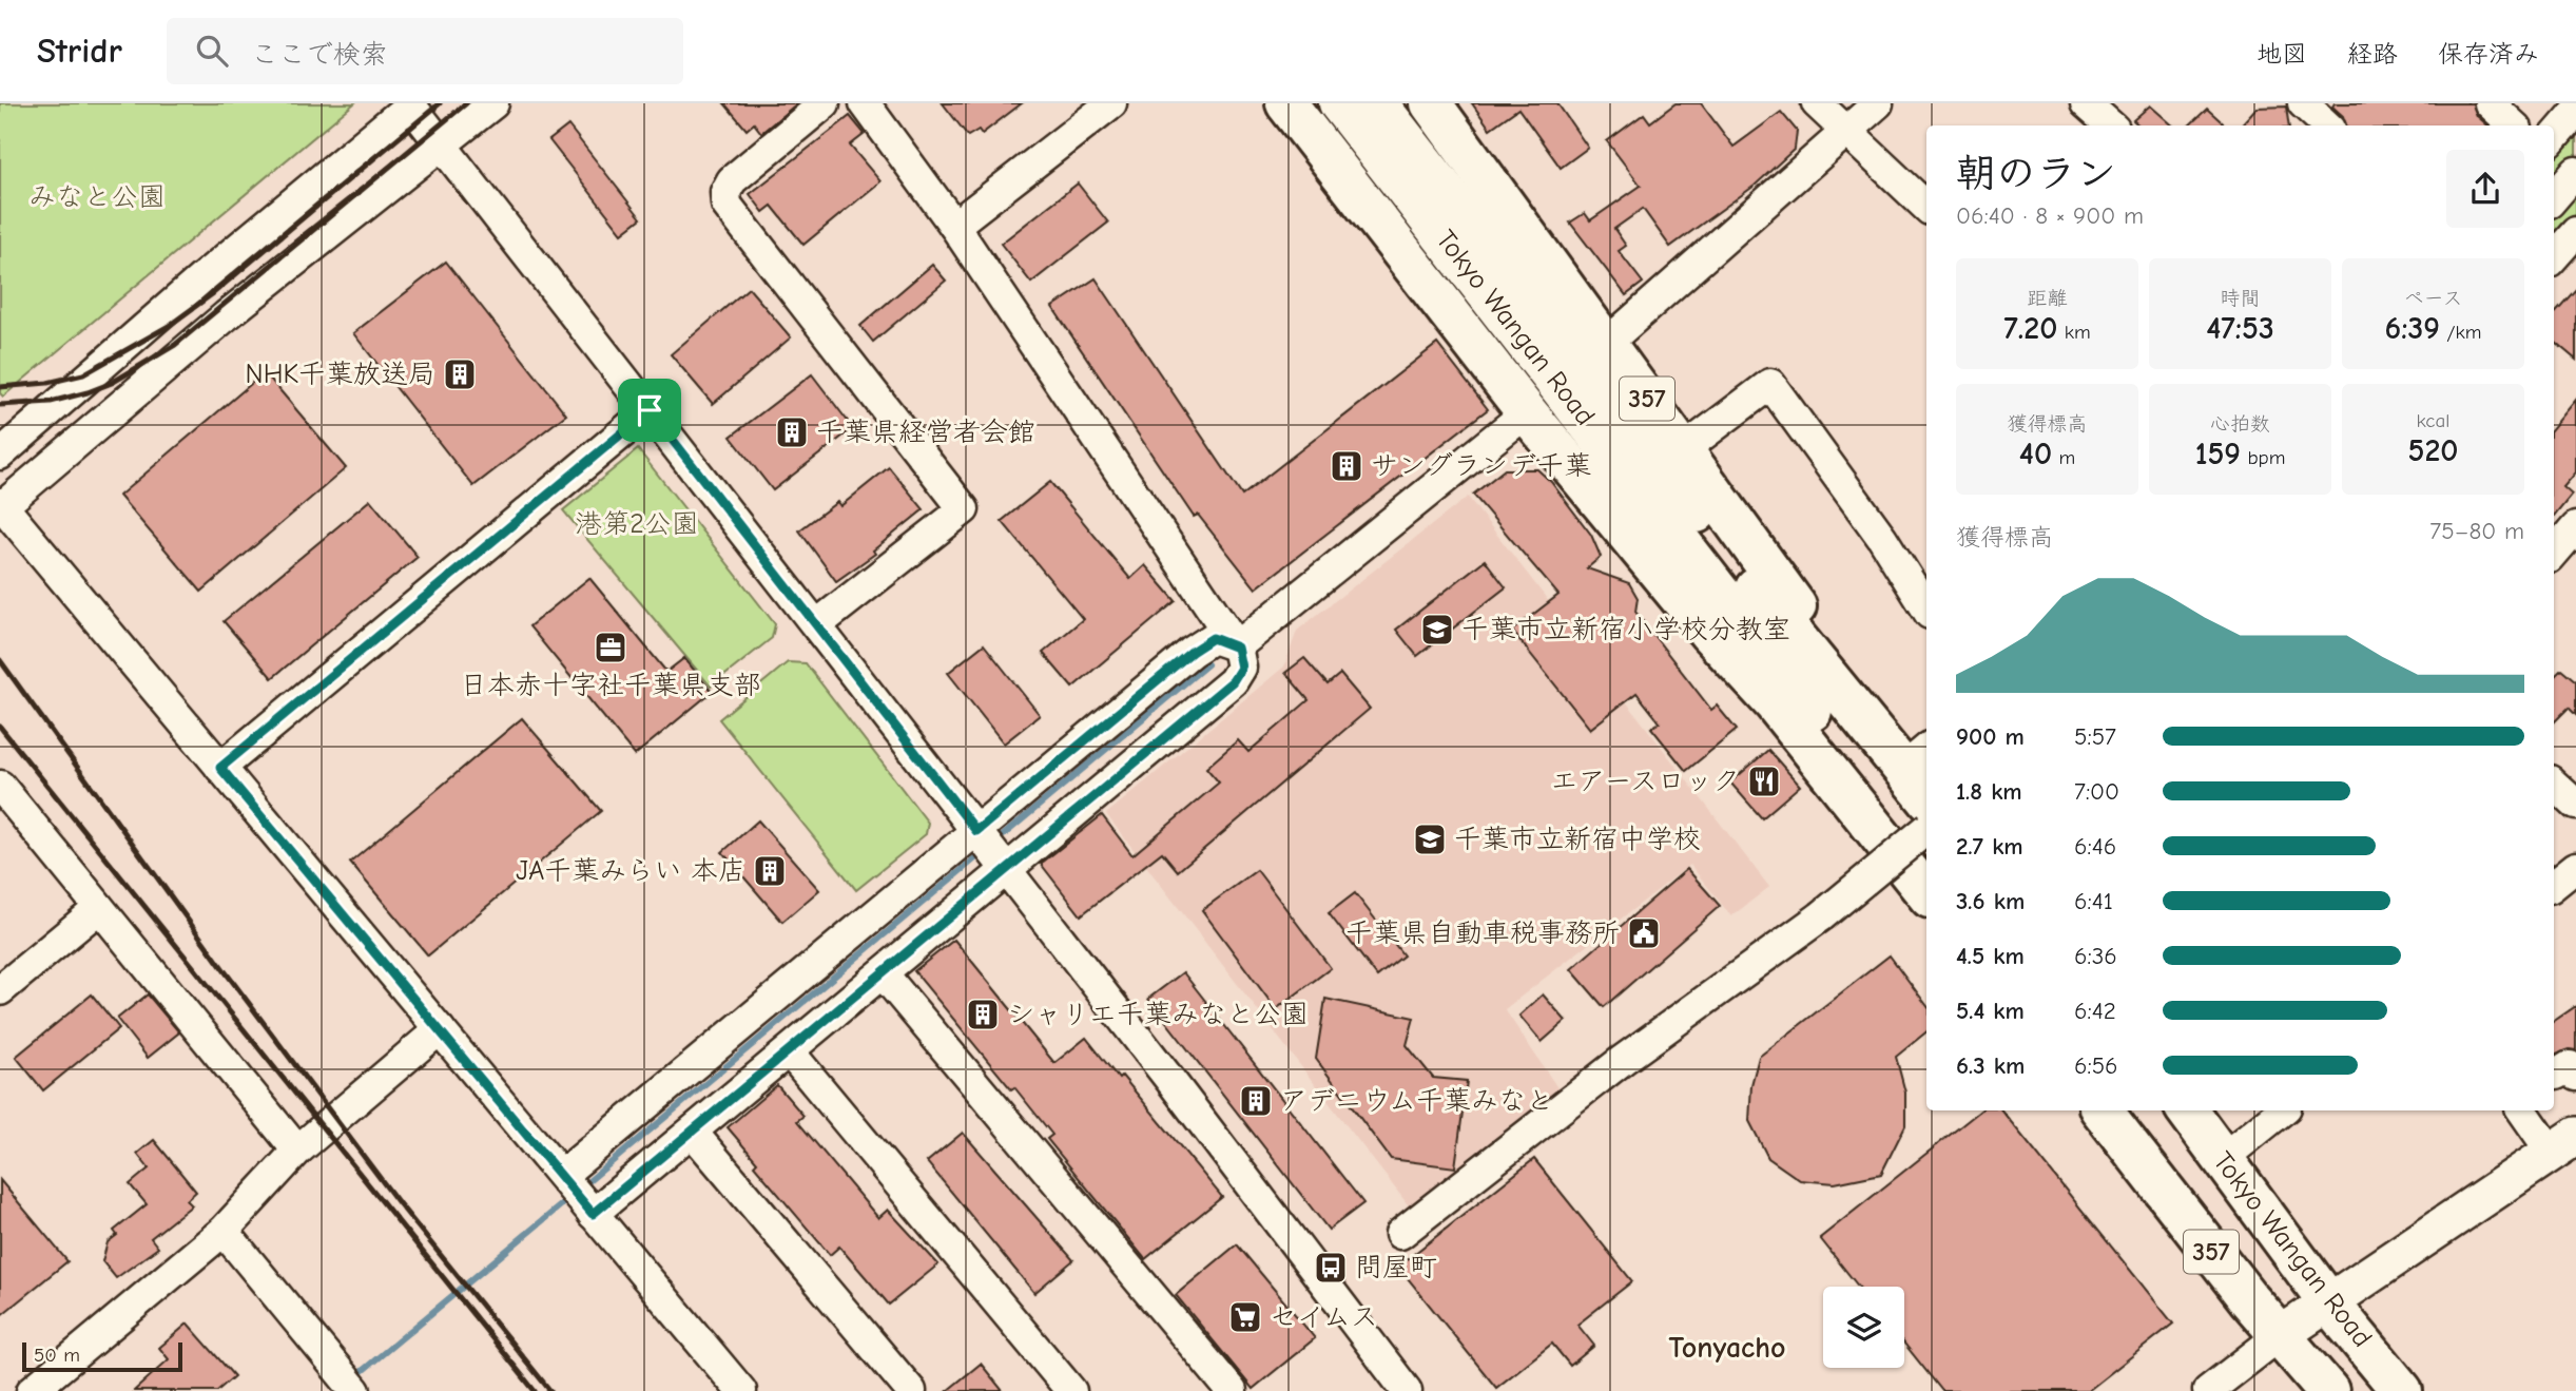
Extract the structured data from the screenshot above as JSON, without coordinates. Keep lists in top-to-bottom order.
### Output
{
  "streets": {
    "highway": ["Tokyo Wangan Road", "357"]
  },
  "crossings": [
    ["Tokyo Wangan Road", "357"]
  ],
  "districts": ["Tonyacho"],
  "parks": ["みなと公園", "港第2公園"],
  "places": {
    "building": [
      "NHK千葉放送局",
      "千葉県経営者会館",
      "サングランデ千葉",
      "JA千葉みらい 本店",
      "シャリエ千葉みなと公園",
      "アデニウム千葉みなと"
    ],
    "school or university": ["千葉市立新宿小学校分教室", "千葉市立新宿中学校"],
    "office": ["日本赤十字社千葉県支部"],
    "restaurant": ["エアースロック"],
    "public building": ["千葉県自動車税事務所"],
    "bus stop": ["問屋町"],
    "supermarket": ["セイムス"]
  },
  "scale_bar": "50 m",
  "page": {
    "header": "Stridr",
    "search": "ここで検索",
    "nav": ["地図", "経路", "保存済み"],
    "heading": ["朝のラン", "06:40 · 8 × 900 m"],
    "stats": [
      ["距離", "7.20 km"],
      ["時間", "47:53"],
      ["ペース", "6:39 /km"],
      ["獲得標高", "40 m"],
      ["心拍数", "159 bpm"],
      ["kcal", "520"]
    ],
    "chart": ["獲得標高", "75–80 m"],
    "list": [
      {
        "name": "900 m",
        "note": "5:57"
      },
      {
        "name": "1.8 km",
        "note": "7:00"
      },
      {
        "name": "2.7 km",
        "note": "6:46"
      },
      {
        "name": "3.6 km",
        "note": "6:41"
      },
      {
        "name": "4.5 km",
        "note": "6:36"
      },
      {
        "name": "5.4 km",
        "note": "6:42"
      },
      {
        "name": "6.3 km",
        "note": "6:56"
      }
    ],
    "scale": "50 m"
  }
}
